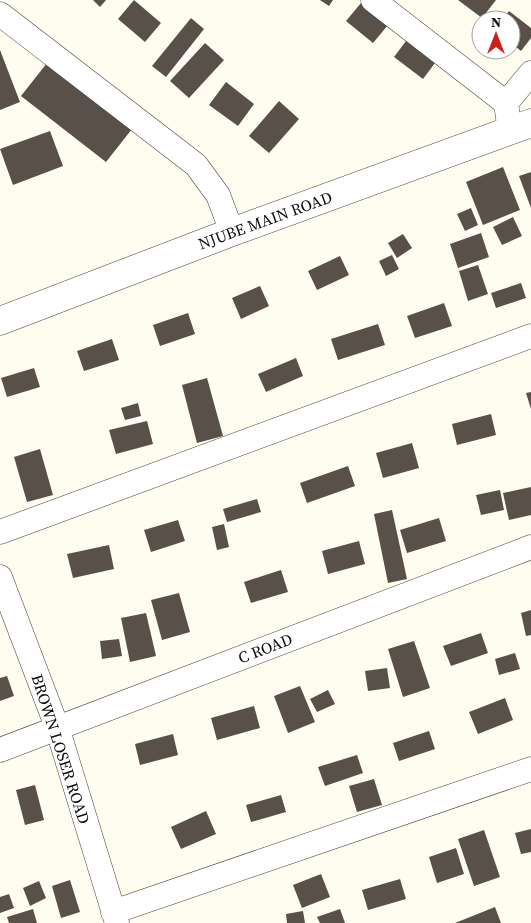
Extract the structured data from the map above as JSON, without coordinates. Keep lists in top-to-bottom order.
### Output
{
  "streets": {
    "street": ["NJUBE MAIN ROAD", "C ROAD", "BROWN LOSER ROAD"]
  },
  "crossings": [
    ["C ROAD", "BROWN LOSER ROAD"]
  ],
  "north": "top"
}
